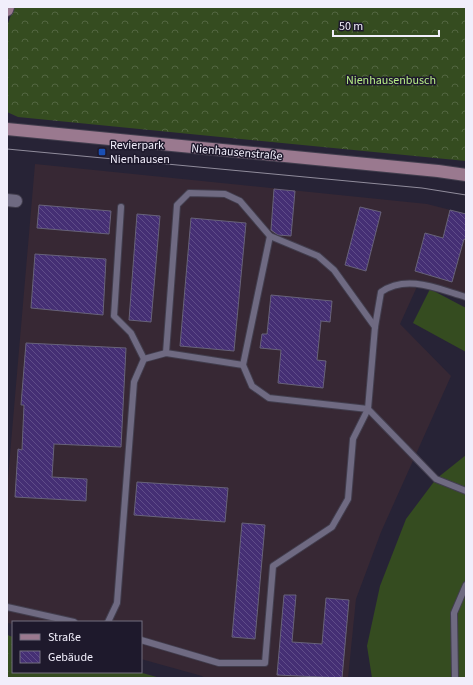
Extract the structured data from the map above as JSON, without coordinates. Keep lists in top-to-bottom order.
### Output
{
  "streets": {
    "main road": ["Nienhausenstraße"]
  },
  "parks": ["Nienhausenbusch"],
  "places": {
    "transit": ["Revierpark Nienhausen"]
  },
  "legend": ["Straße", "Gebäude"],
  "scale_bar": "50 m"
}
